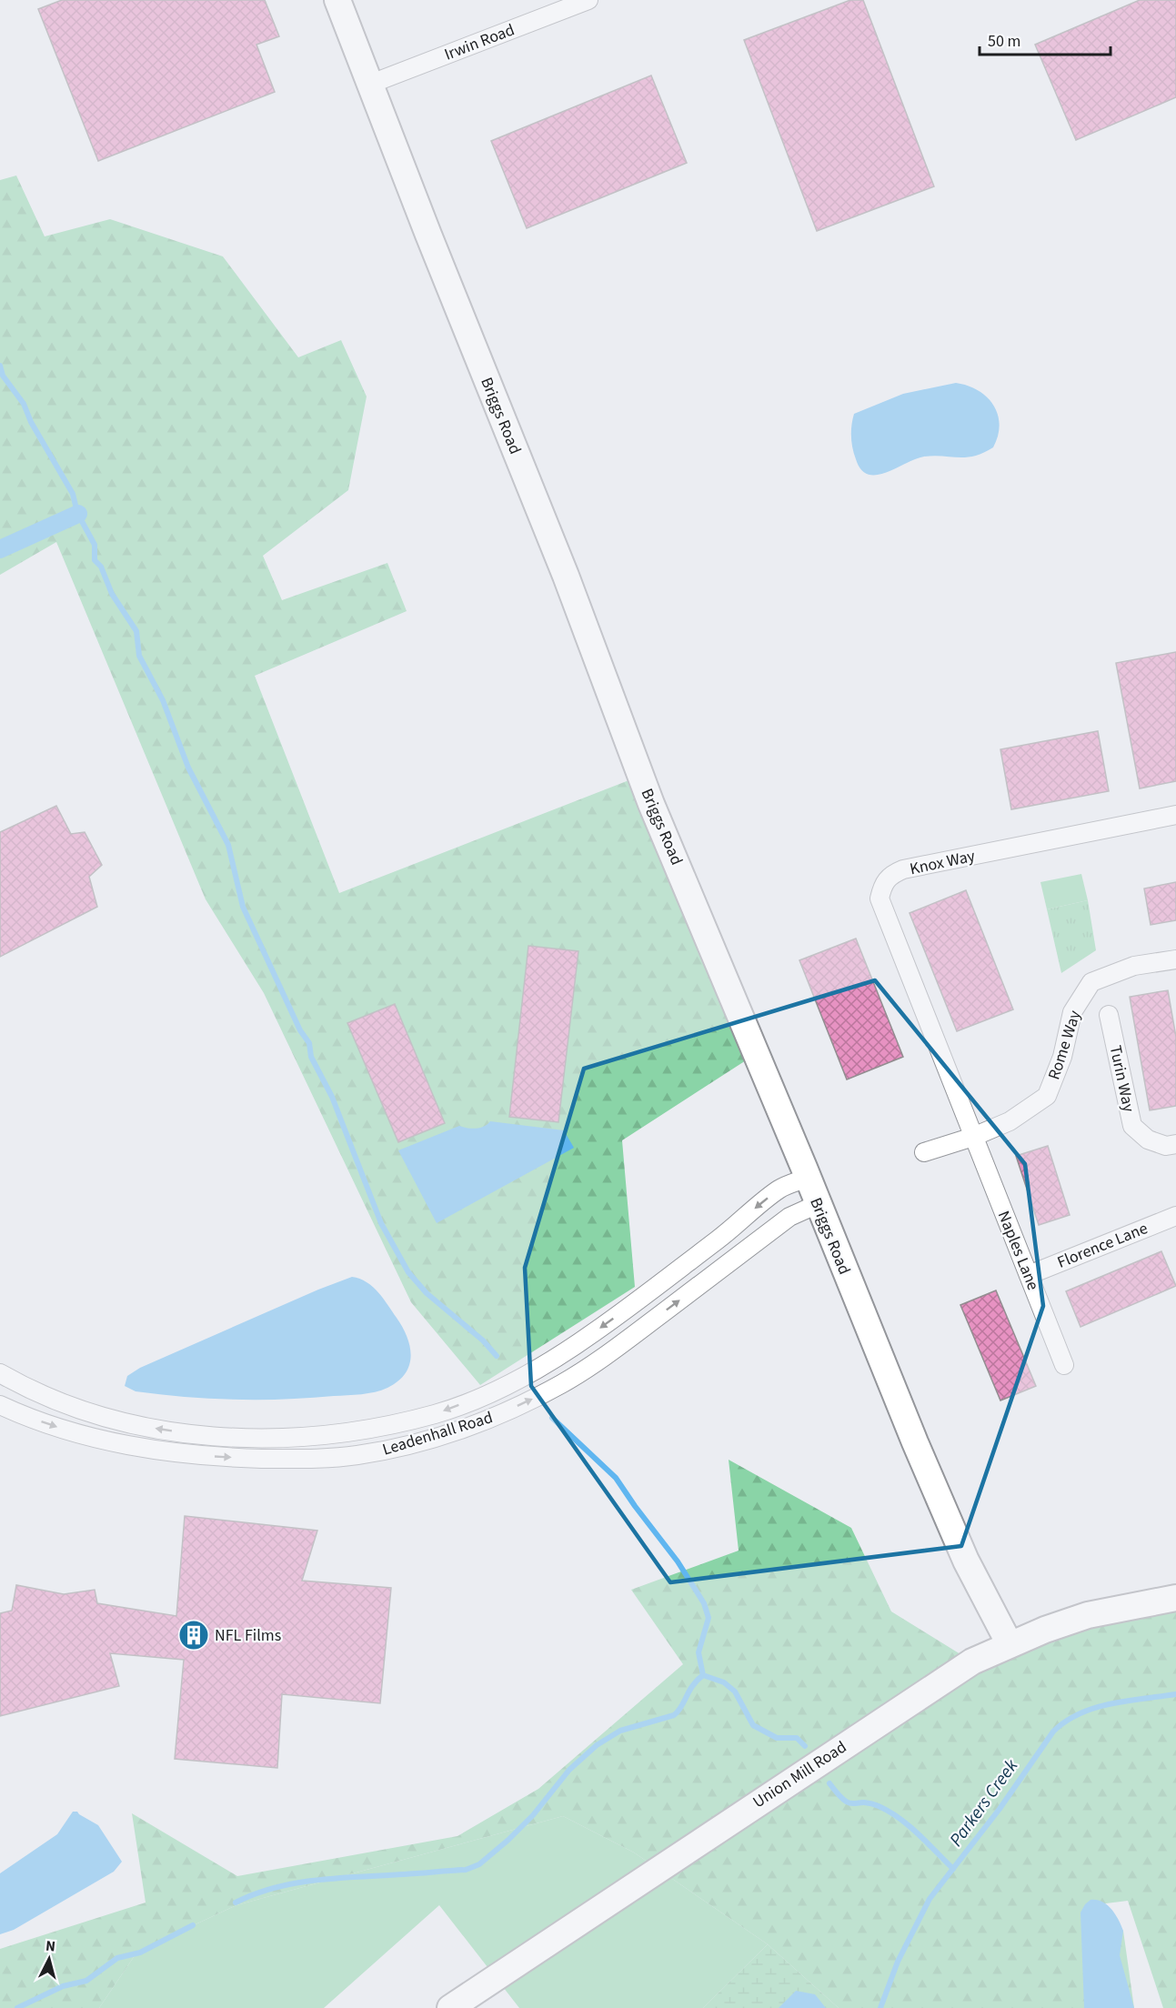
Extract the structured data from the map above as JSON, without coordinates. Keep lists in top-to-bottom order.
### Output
{
  "streets": {
    "street": [
      "Irwin Road",
      "Briggs Road",
      "Knox Way",
      "Rome Way",
      "Turin Way",
      "Florence Lane",
      "Naples Lane",
      "Leadenhall Road",
      "Union Mill Road"
    ]
  },
  "crossings": [
    ["Irwin Road", "Briggs Road"],
    ["Briggs Road", "Leadenhall Road"],
    ["Briggs Road", "Union Mill Road"],
    ["Knox Way", "Rome Way"],
    ["Knox Way", "Naples Lane"],
    ["Rome Way", "Naples Lane"],
    ["Florence Lane", "Naples Lane"]
  ],
  "water": ["Parkers Creek"],
  "places": {
    "building": ["NFL Films"]
  },
  "scale_bar": "50 m",
  "north": "top"
}
